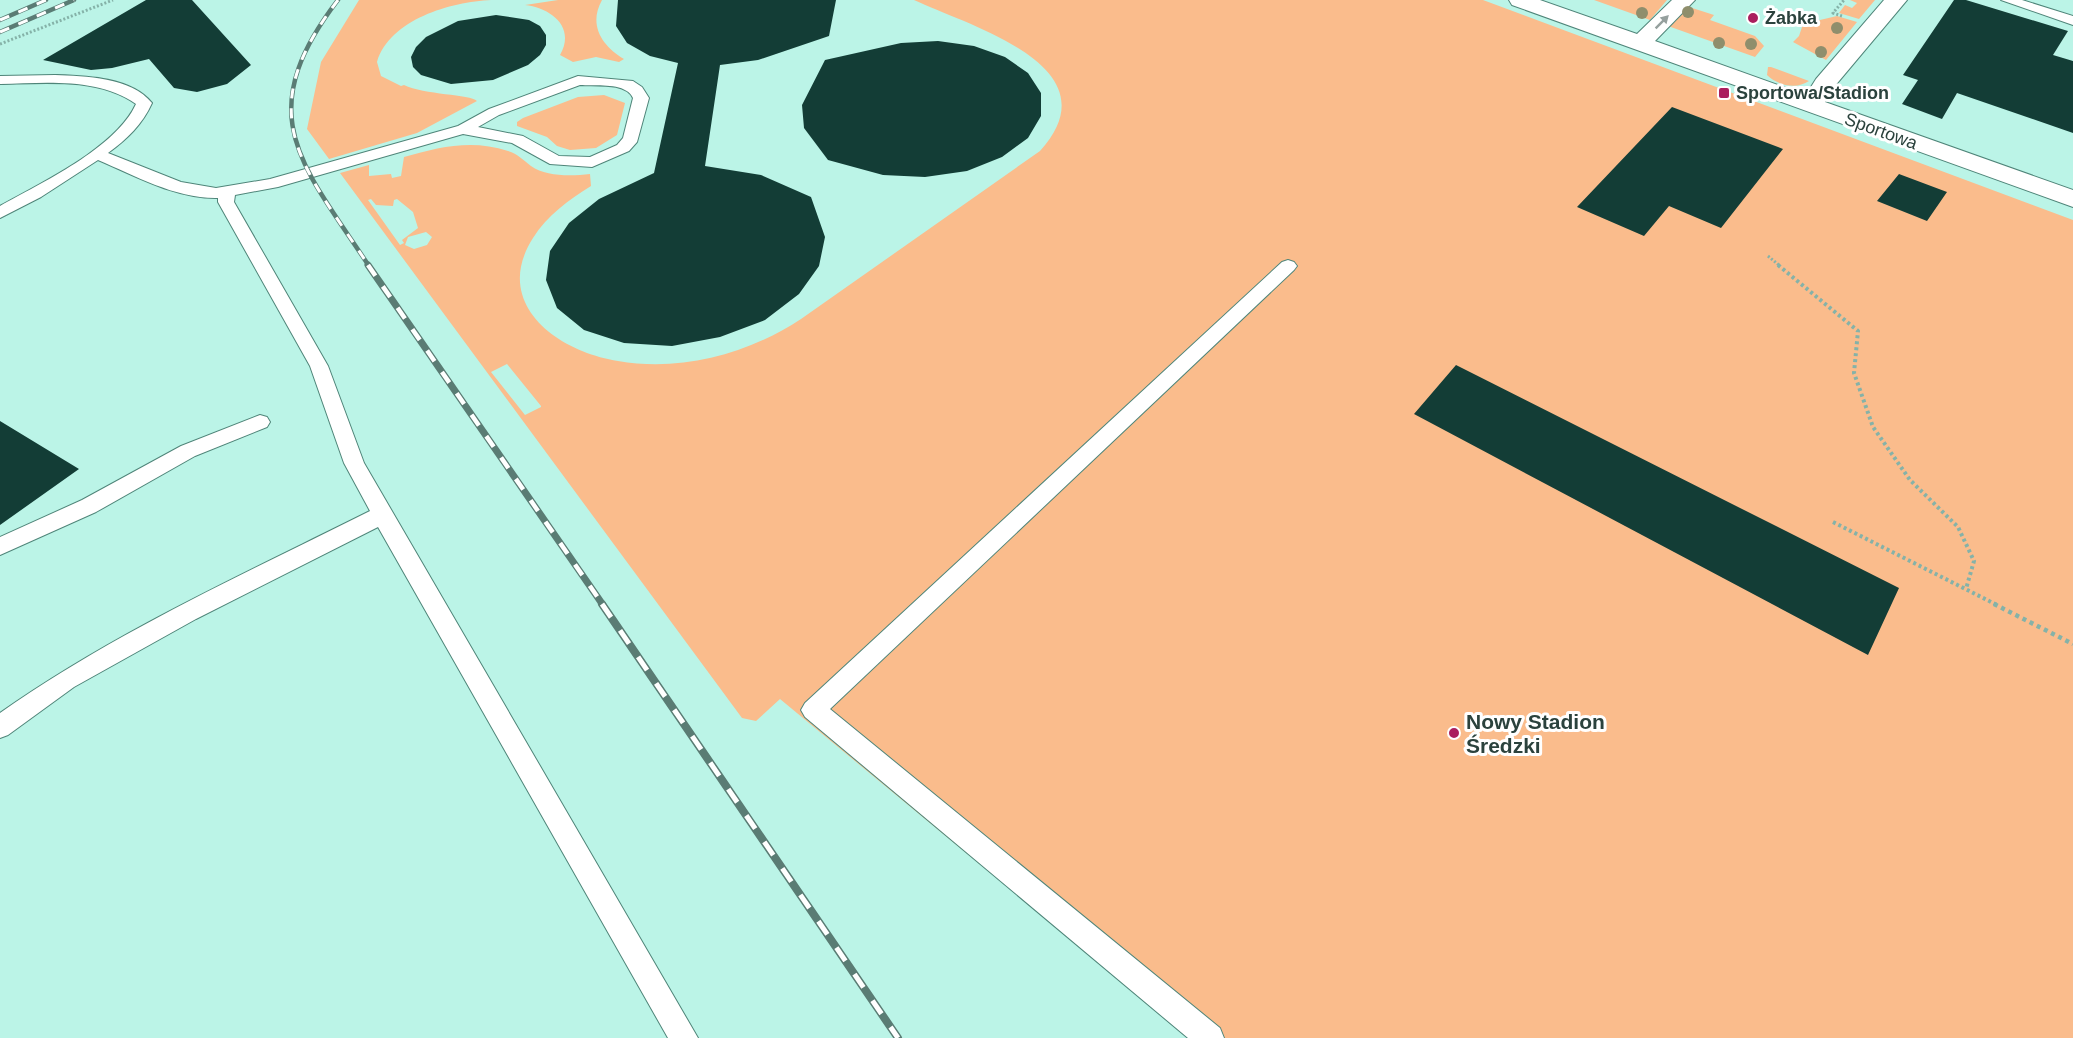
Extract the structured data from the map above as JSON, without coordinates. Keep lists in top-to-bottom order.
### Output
{
  "streets": {
    "street": ["Sportowa"]
  },
  "places": {
    "other": ["Żabka", "Nowy Stadion Średzki"],
    "transit": ["Sportowa/Stadion"]
  }
}
